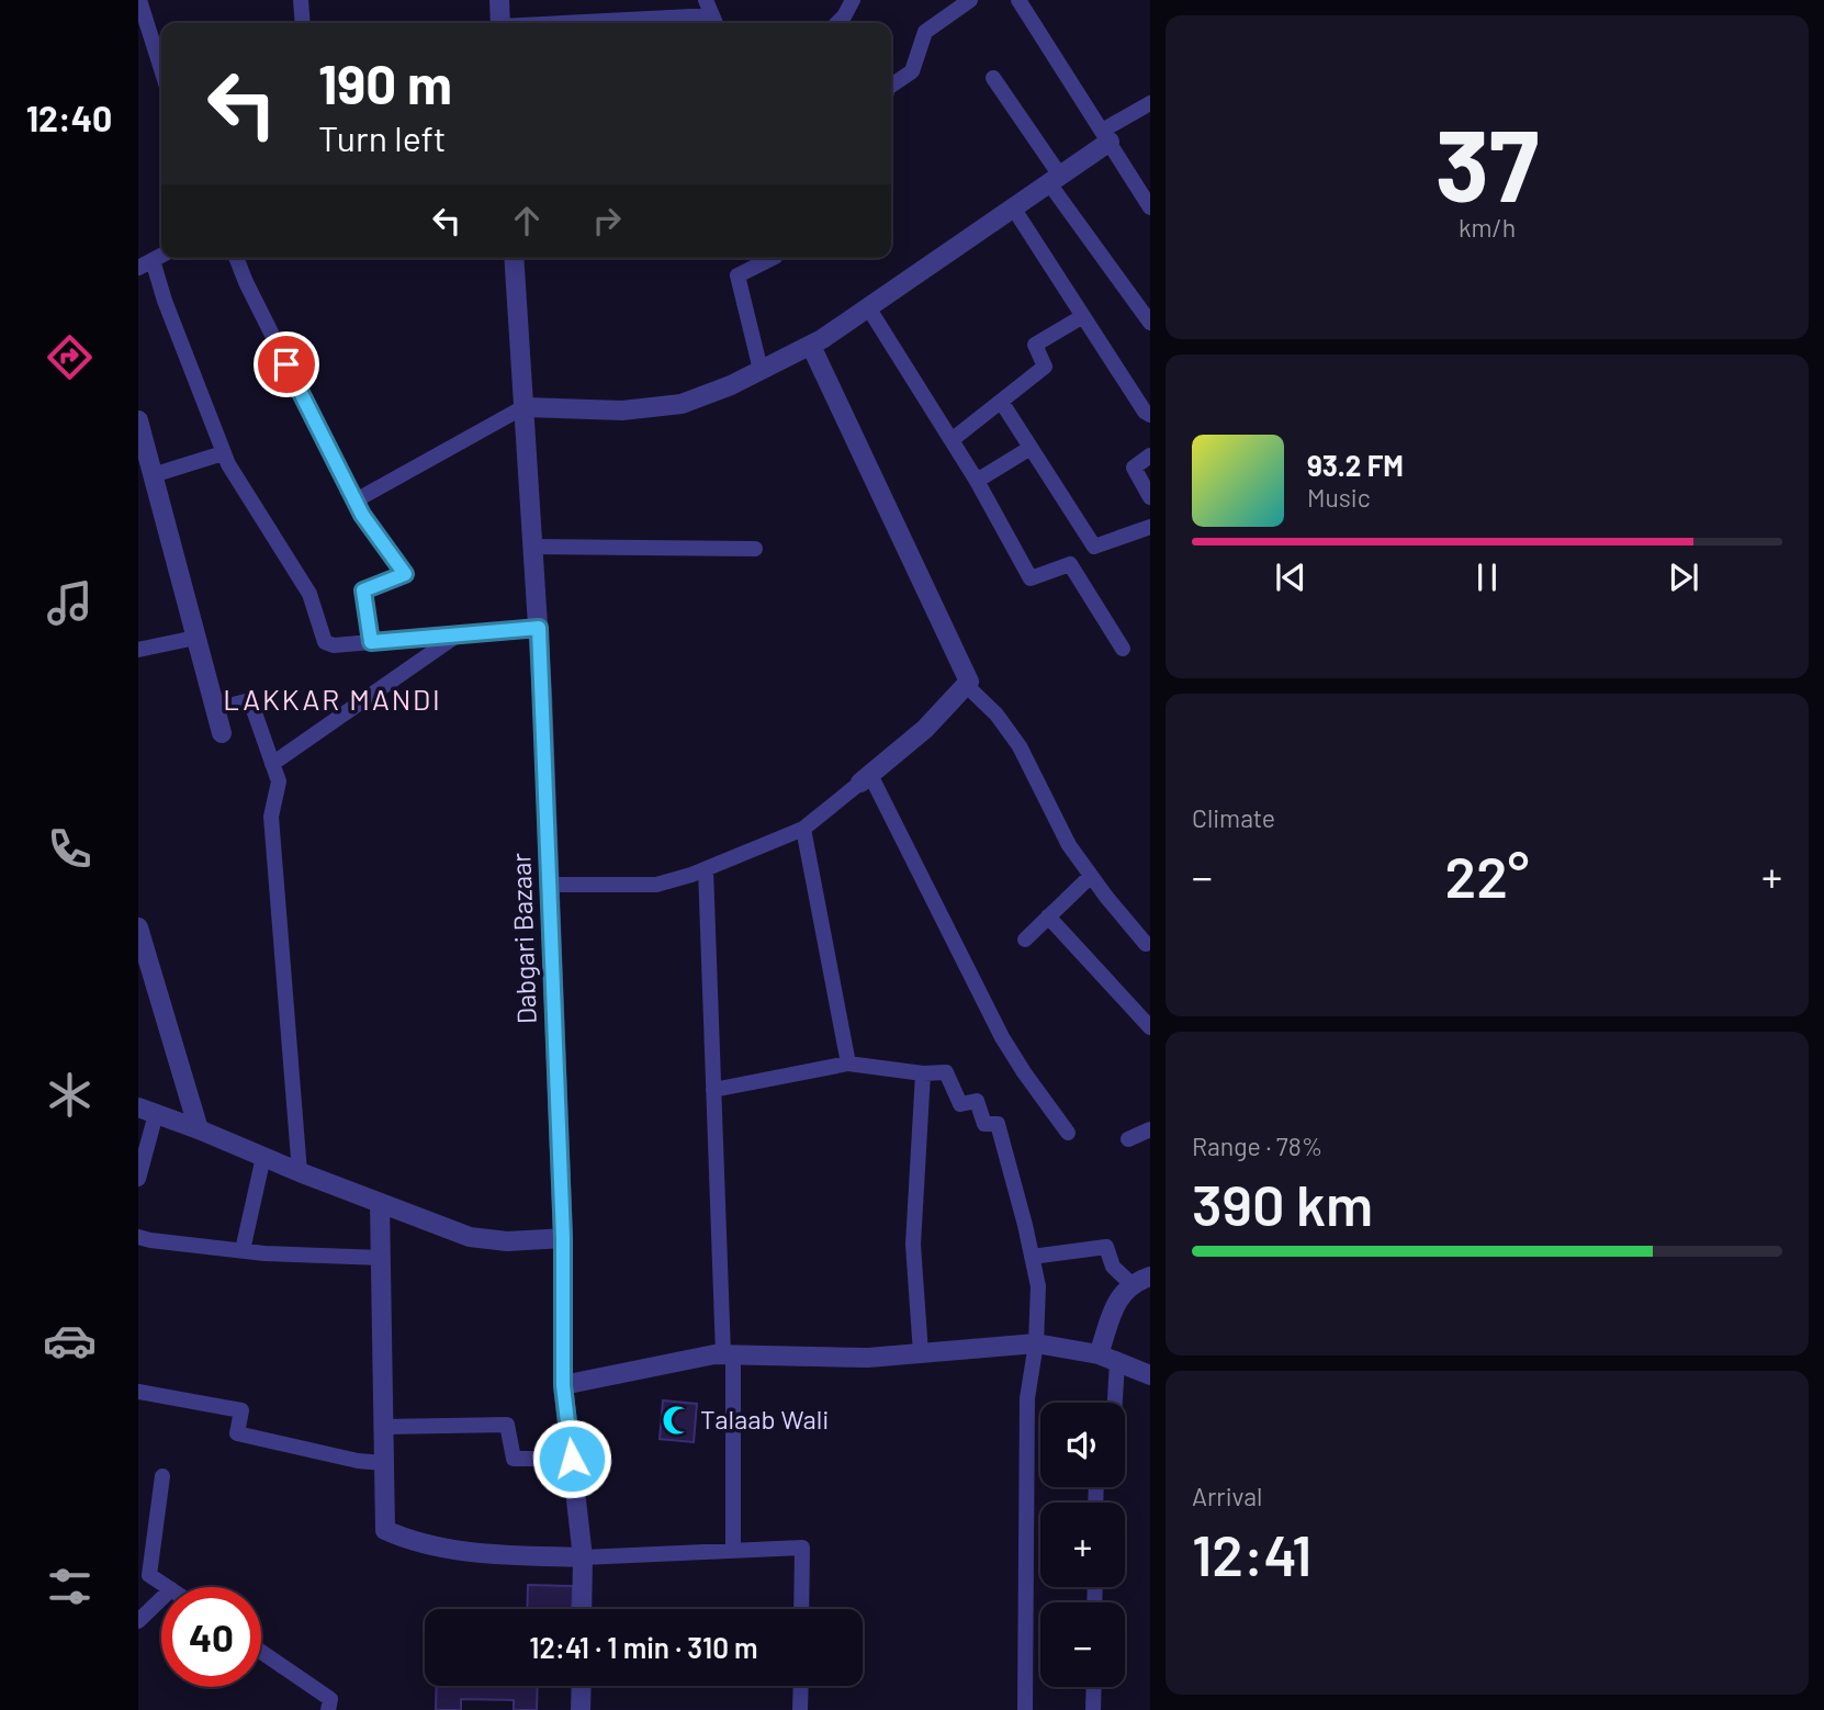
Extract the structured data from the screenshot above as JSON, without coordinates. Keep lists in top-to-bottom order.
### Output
{
  "streets": {
    "street": ["Dabgari Bazaar"]
  },
  "districts": ["LAKKAR MANDI"],
  "places": {
    "mosque": ["Talaab Wali"]
  },
  "page": {
    "tabs": "12:40",
    "tile": [
      ["37", "km/h"],
      "Climate",
      ["Range · 78%", "390 km"],
      ["Arrival", "12:41"]
    ],
    "turn": ["190 m", "Turn left"],
    "song": ["93.2 FM", "Music"],
    "heat": ["−", "22°", "+"],
    "map_buttons": ["+", "−"],
    "limit": "40",
    "trip": "12:41 · 1 min · 310 m"
  }
}
